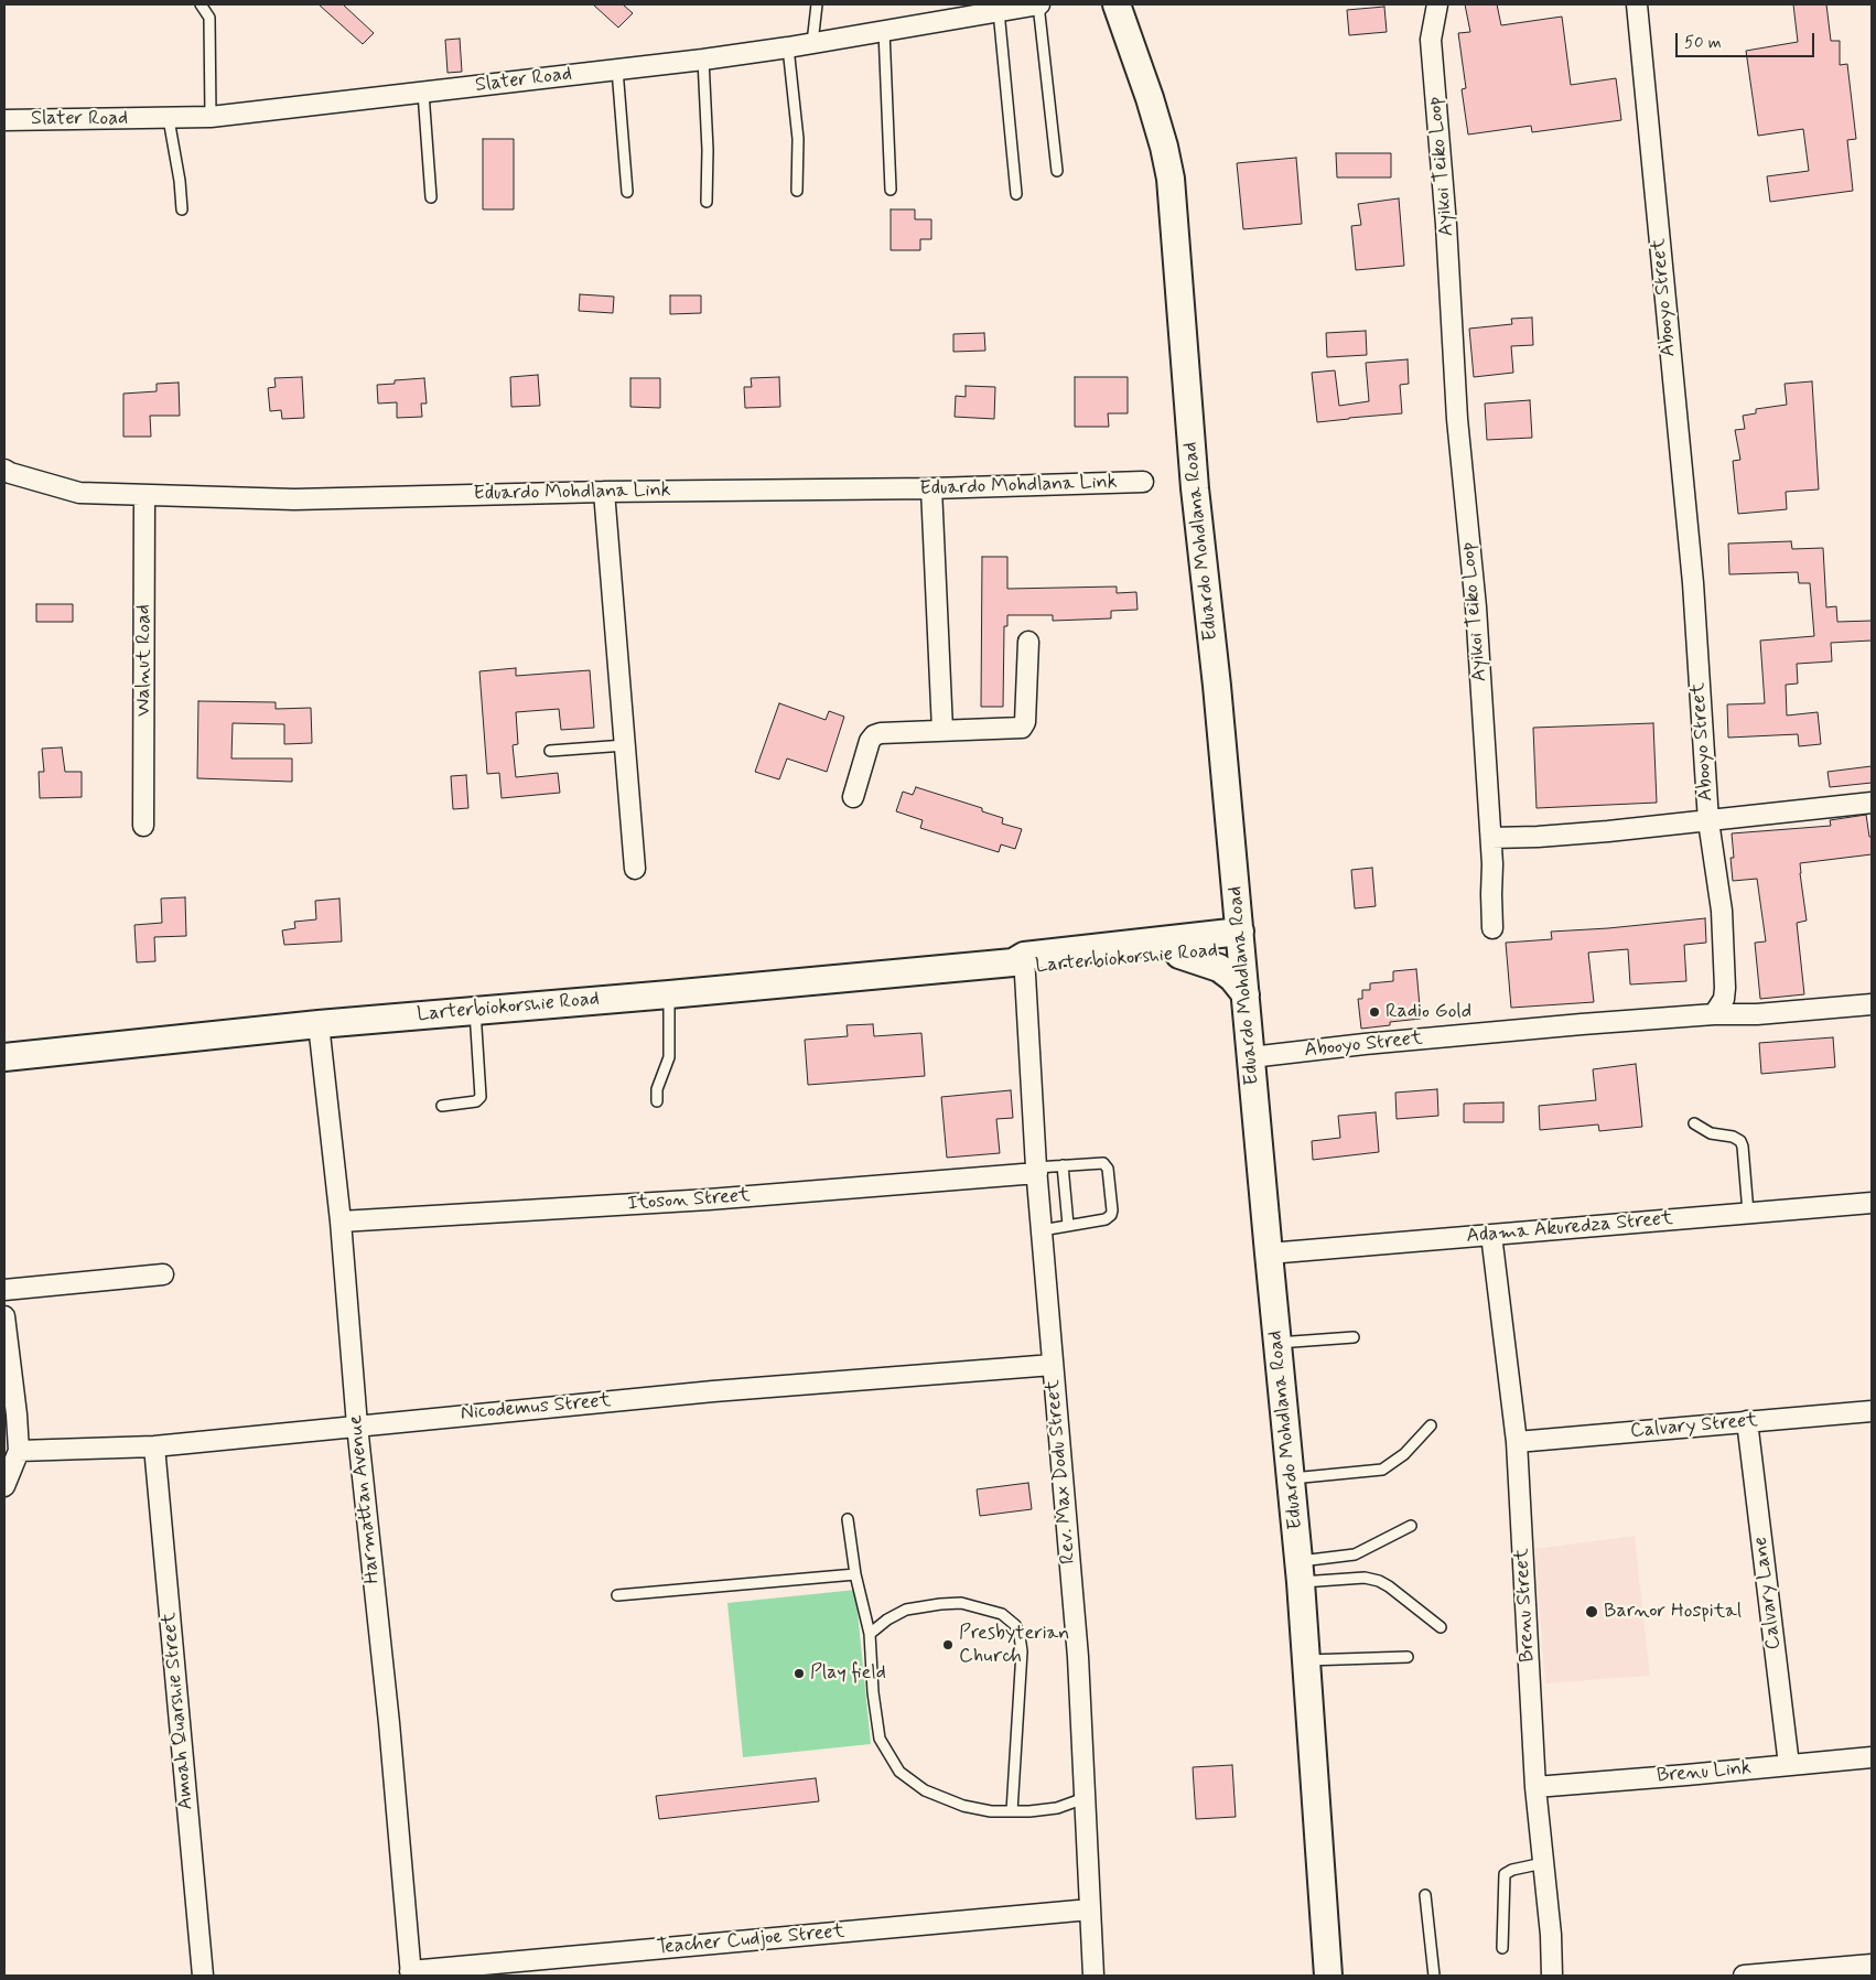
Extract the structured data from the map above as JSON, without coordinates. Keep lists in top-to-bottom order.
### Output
{
  "streets": {
    "main road": ["Eduardo Mohdlana Road", "Larterbiokorshie Road"],
    "street": [
      "Slater Road",
      "Ayikoi Teiko Loop",
      "Abooyo Street",
      "Eduardo Mohdlana Link",
      "Walnut Road",
      "Itoson Street",
      "Adama Akuredza Street",
      "Nicodemus Street",
      "Calvary Street",
      "Rev. Max Dodu Street",
      "Harmattan Avenue",
      "Calvary Lane",
      "Brenu Street",
      "Amoah Quarshie Street",
      "Brenu Link",
      "Teacher Cudjoe Street"
    ]
  },
  "crossings": [
    ["Abooyo Street", "Eduardo Mohdlana Road"],
    ["Eduardo Mohdlana Link", "Walnut Road"],
    ["Eduardo Mohdlana Road", "Larterbiokorshie Road"],
    ["Eduardo Mohdlana Road", "Adama Akuredza Street"],
    ["Larterbiokorshie Road", "Rev. Max Dodu Street"],
    ["Larterbiokorshie Road", "Harmattan Avenue"],
    ["Itoson Street", "Rev. Max Dodu Street"],
    ["Itoson Street", "Harmattan Avenue"],
    ["Adama Akuredza Street", "Brenu Street"],
    ["Nicodemus Street", "Rev. Max Dodu Street"],
    ["Nicodemus Street", "Harmattan Avenue"],
    ["Nicodemus Street", "Amoah Quarshie Street"],
    ["Calvary Street", "Calvary Lane"],
    ["Calvary Street", "Brenu Street"],
    ["Rev. Max Dodu Street", "Teacher Cudjoe Street"],
    ["Harmattan Avenue", "Teacher Cudjoe Street"],
    ["Calvary Lane", "Brenu Link"],
    ["Brenu Street", "Brenu Link"]
  ],
  "places": [
    "Radio Gold",
    "Barnor Hospital",
    "Presbyterian Church",
    "Play field"
  ],
  "scale_bar": "50 m"
}
